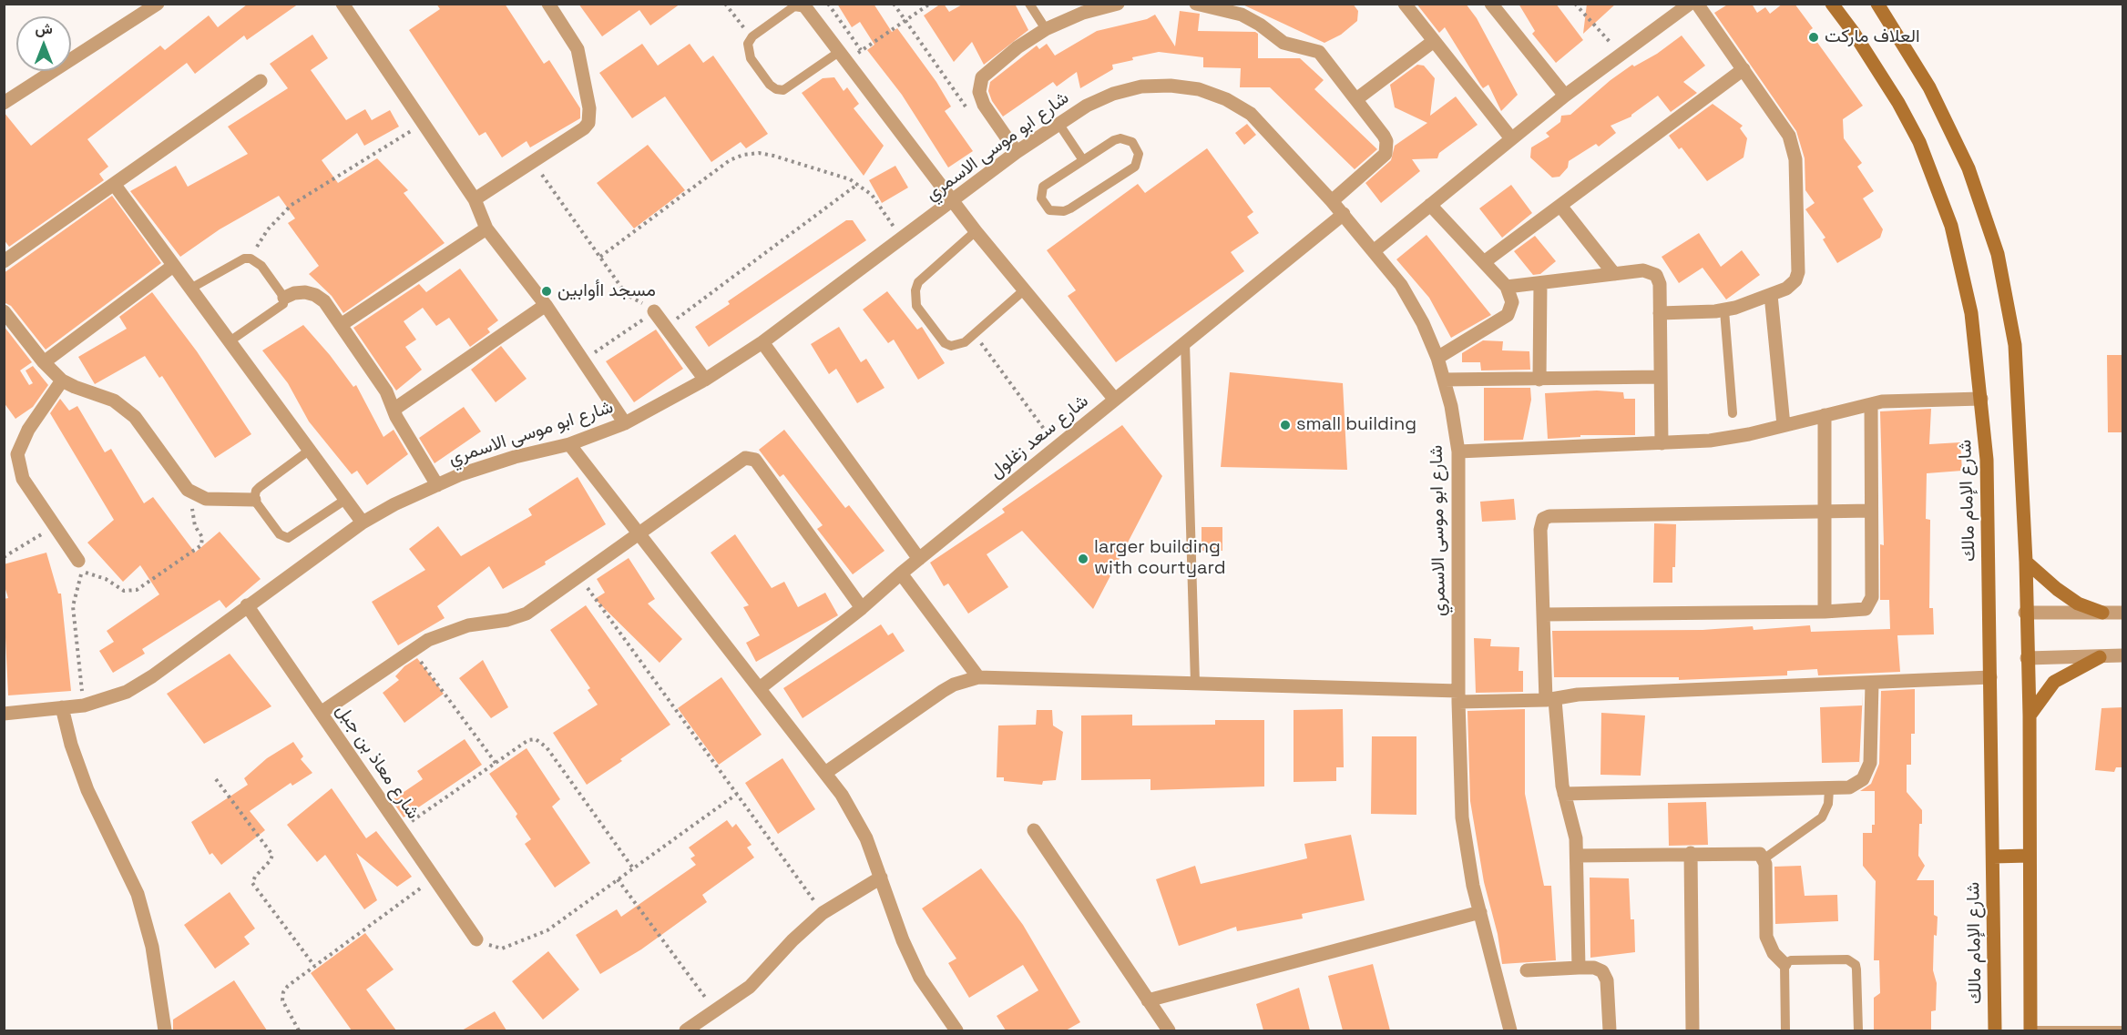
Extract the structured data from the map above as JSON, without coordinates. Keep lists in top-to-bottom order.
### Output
{
  "streets": {
    "street": [
      "شارع ابو موسى الاسمري",
      "شارع سعد زغلول",
      "شارع الإمام مالك",
      "شارع معاذ بن جبل"
    ]
  },
  "crossings": [
    ["شارع ابو موسى الاسمري", "شارع سعد زغلول"],
    ["شارع ابو موسى الاسمري", "شارع معاذ بن جبل"]
  ],
  "places": [
    "العلاف ماركت",
    "مسجد اأوابين",
    "small building",
    "larger building with courtyard"
  ],
  "north": "top"
}
